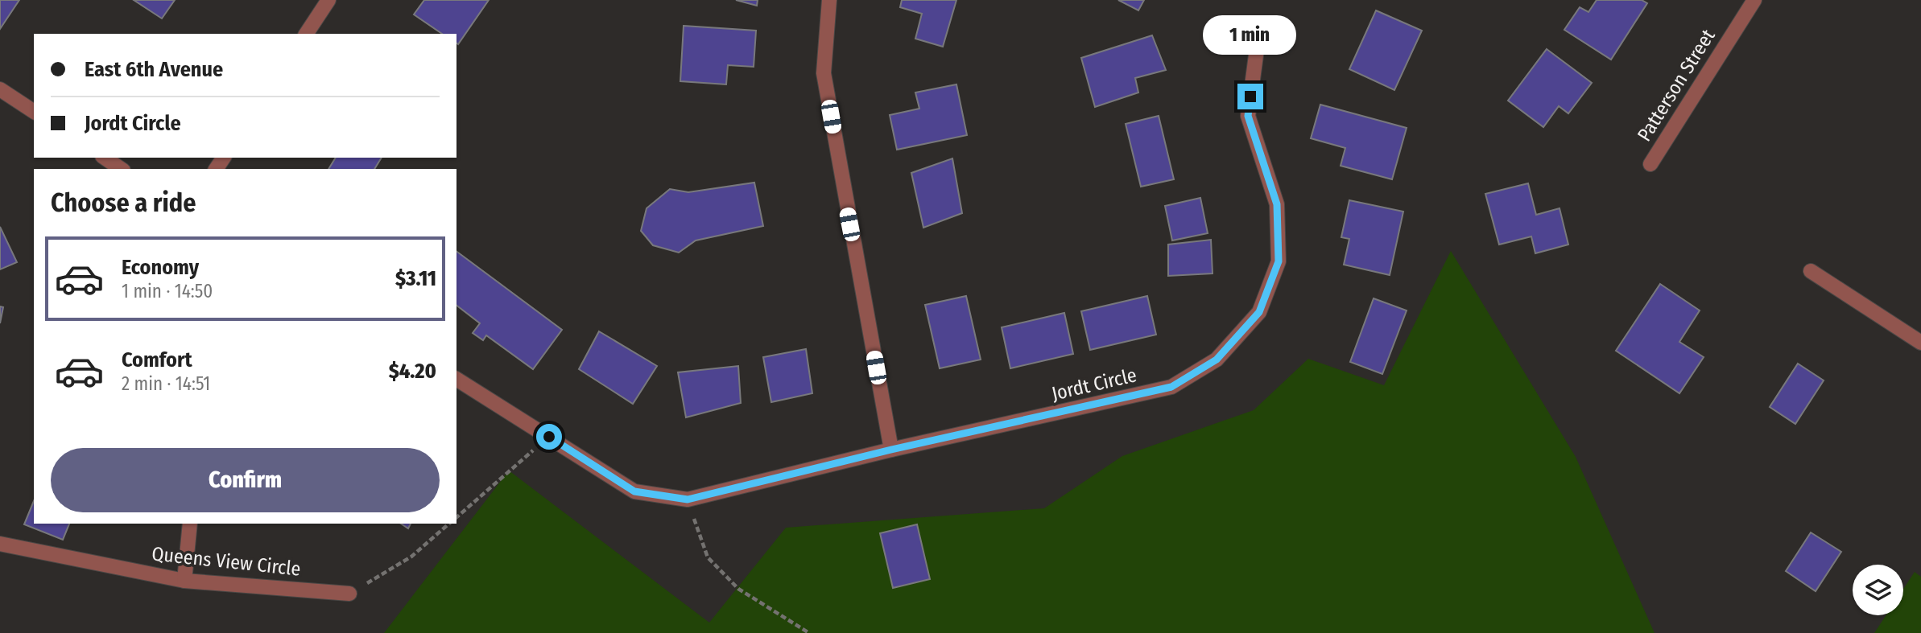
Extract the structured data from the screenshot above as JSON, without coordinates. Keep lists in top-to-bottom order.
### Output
{
  "streets": {
    "street": ["Patterson Street", "Jordt Circle", "Queens View Circle"]
  },
  "page": {
    "bubble": "1 min",
    "banner": ["East 6th Avenue", "Jordt Circle"],
    "heading": "Choose a ride",
    "list": [
      {
        "name": "Economy",
        "note": "1 min · 14:50",
        "value": "$3.11"
      },
      {
        "name": "Comfort",
        "note": "2 min · 14:51",
        "value": "$4.20"
      }
    ],
    "buttons": "Confirm"
  }
}
